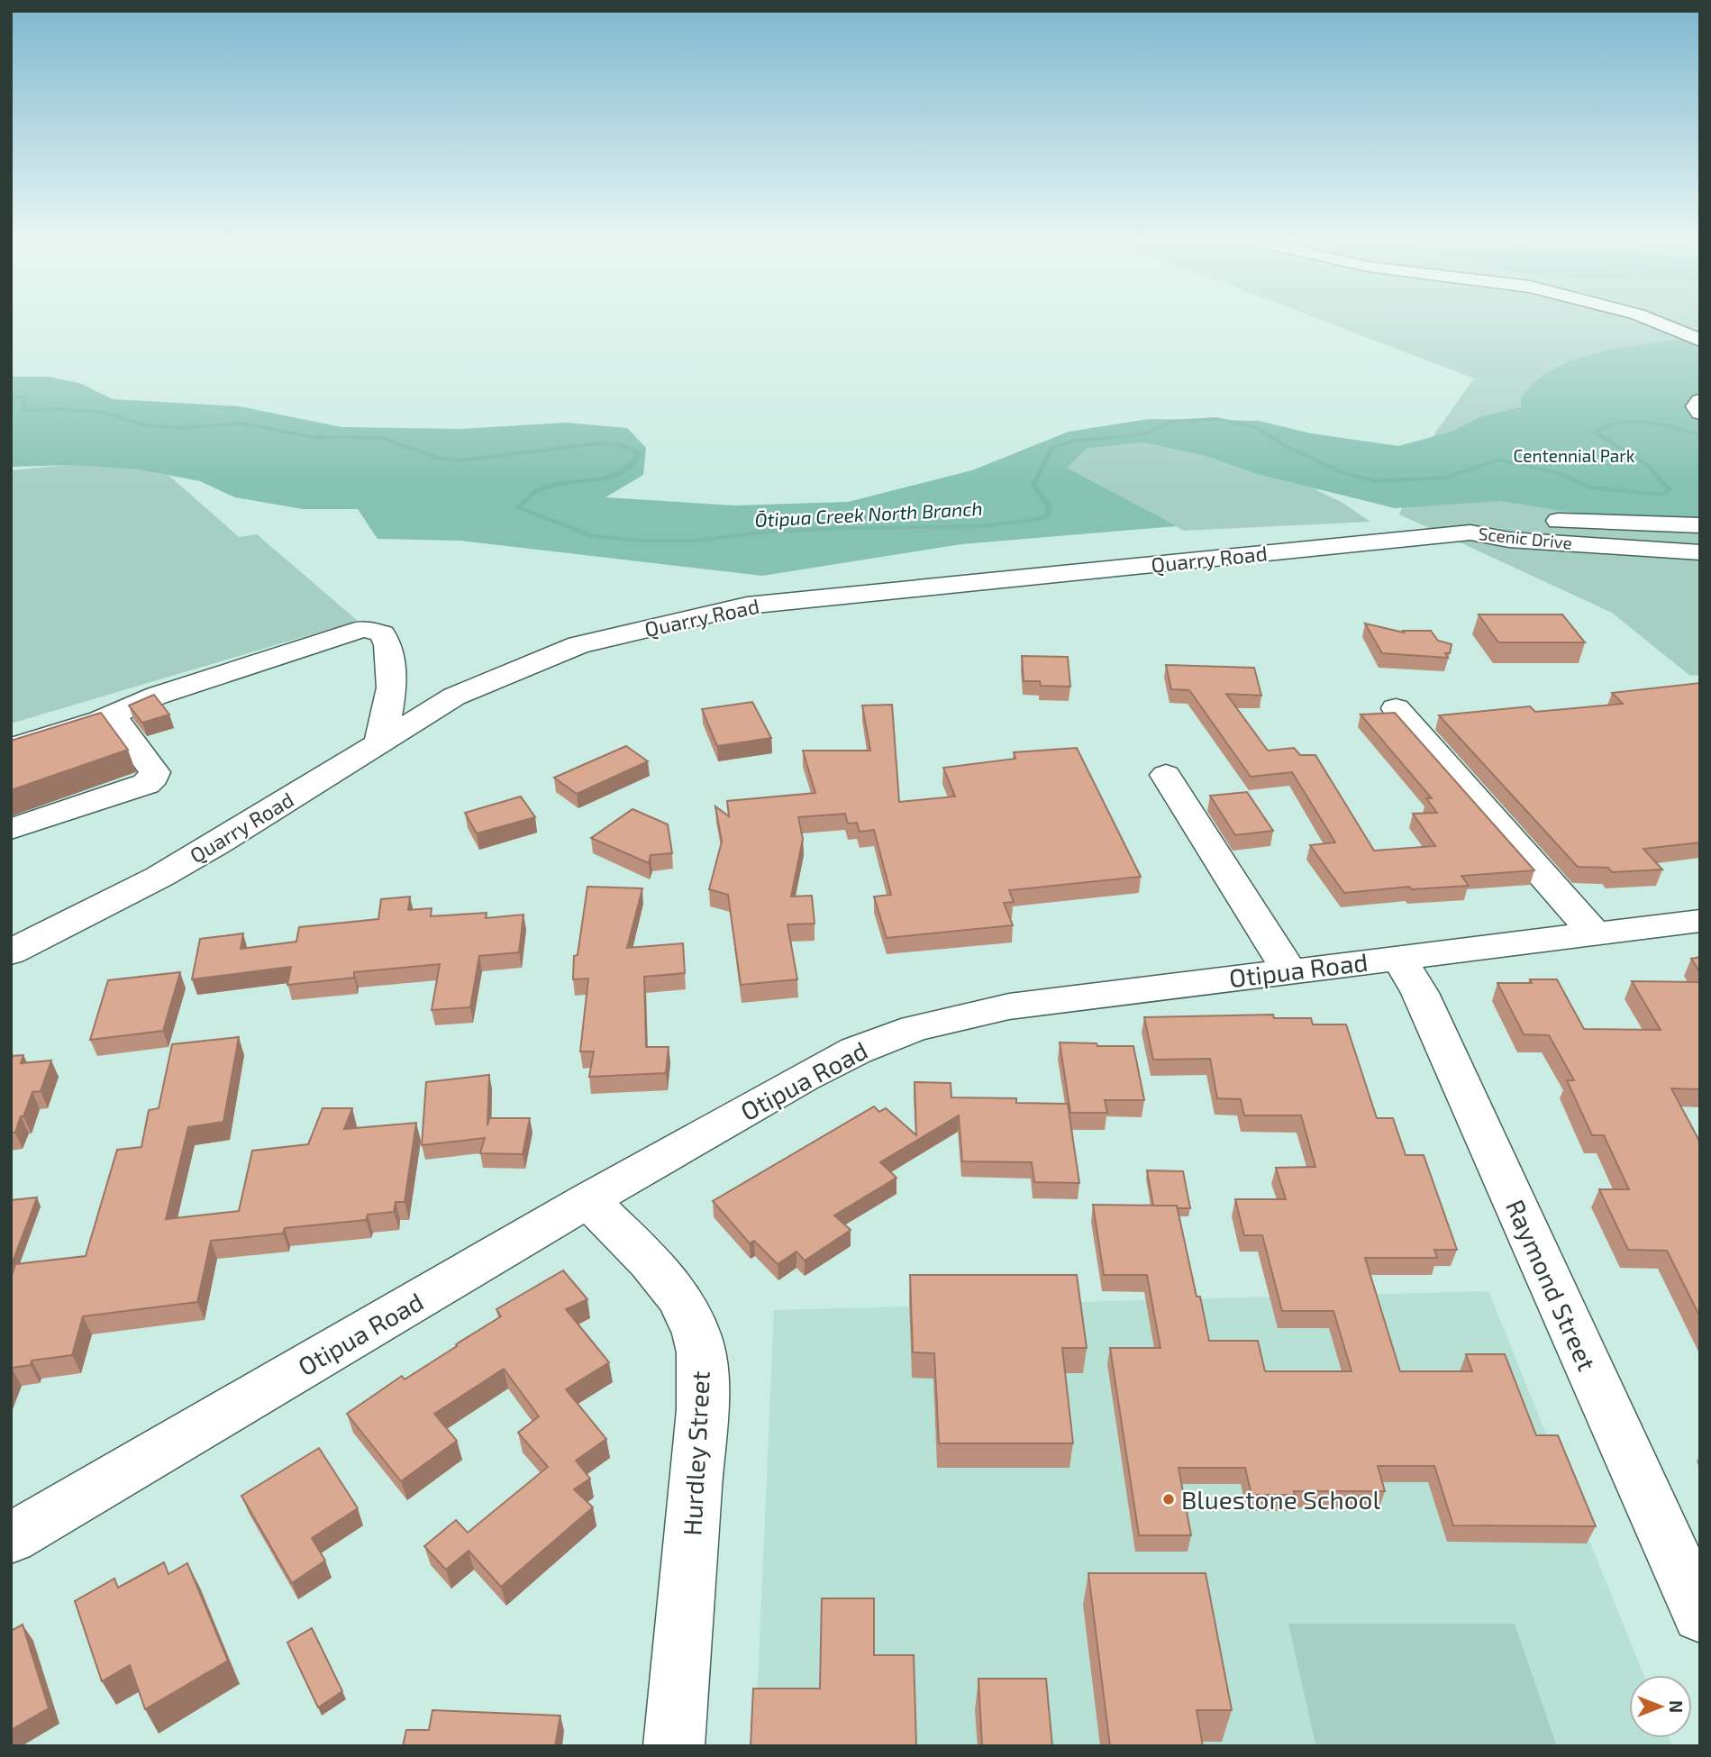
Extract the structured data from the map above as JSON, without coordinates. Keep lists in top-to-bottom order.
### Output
{
  "streets": {
    "street": [
      "Scenic Drive",
      "Quarry Road",
      "Otipua Road",
      "Raymond Street",
      "Hurdley Street"
    ]
  },
  "crossings": [
    ["Scenic Drive", "Quarry Road"],
    ["Otipua Road", "Raymond Street"],
    ["Otipua Road", "Hurdley Street"]
  ],
  "water": ["Ōtipua Creek North Branch"],
  "parks": ["Centennial Park"],
  "places": ["Bluestone School"],
  "north": "right"
}
